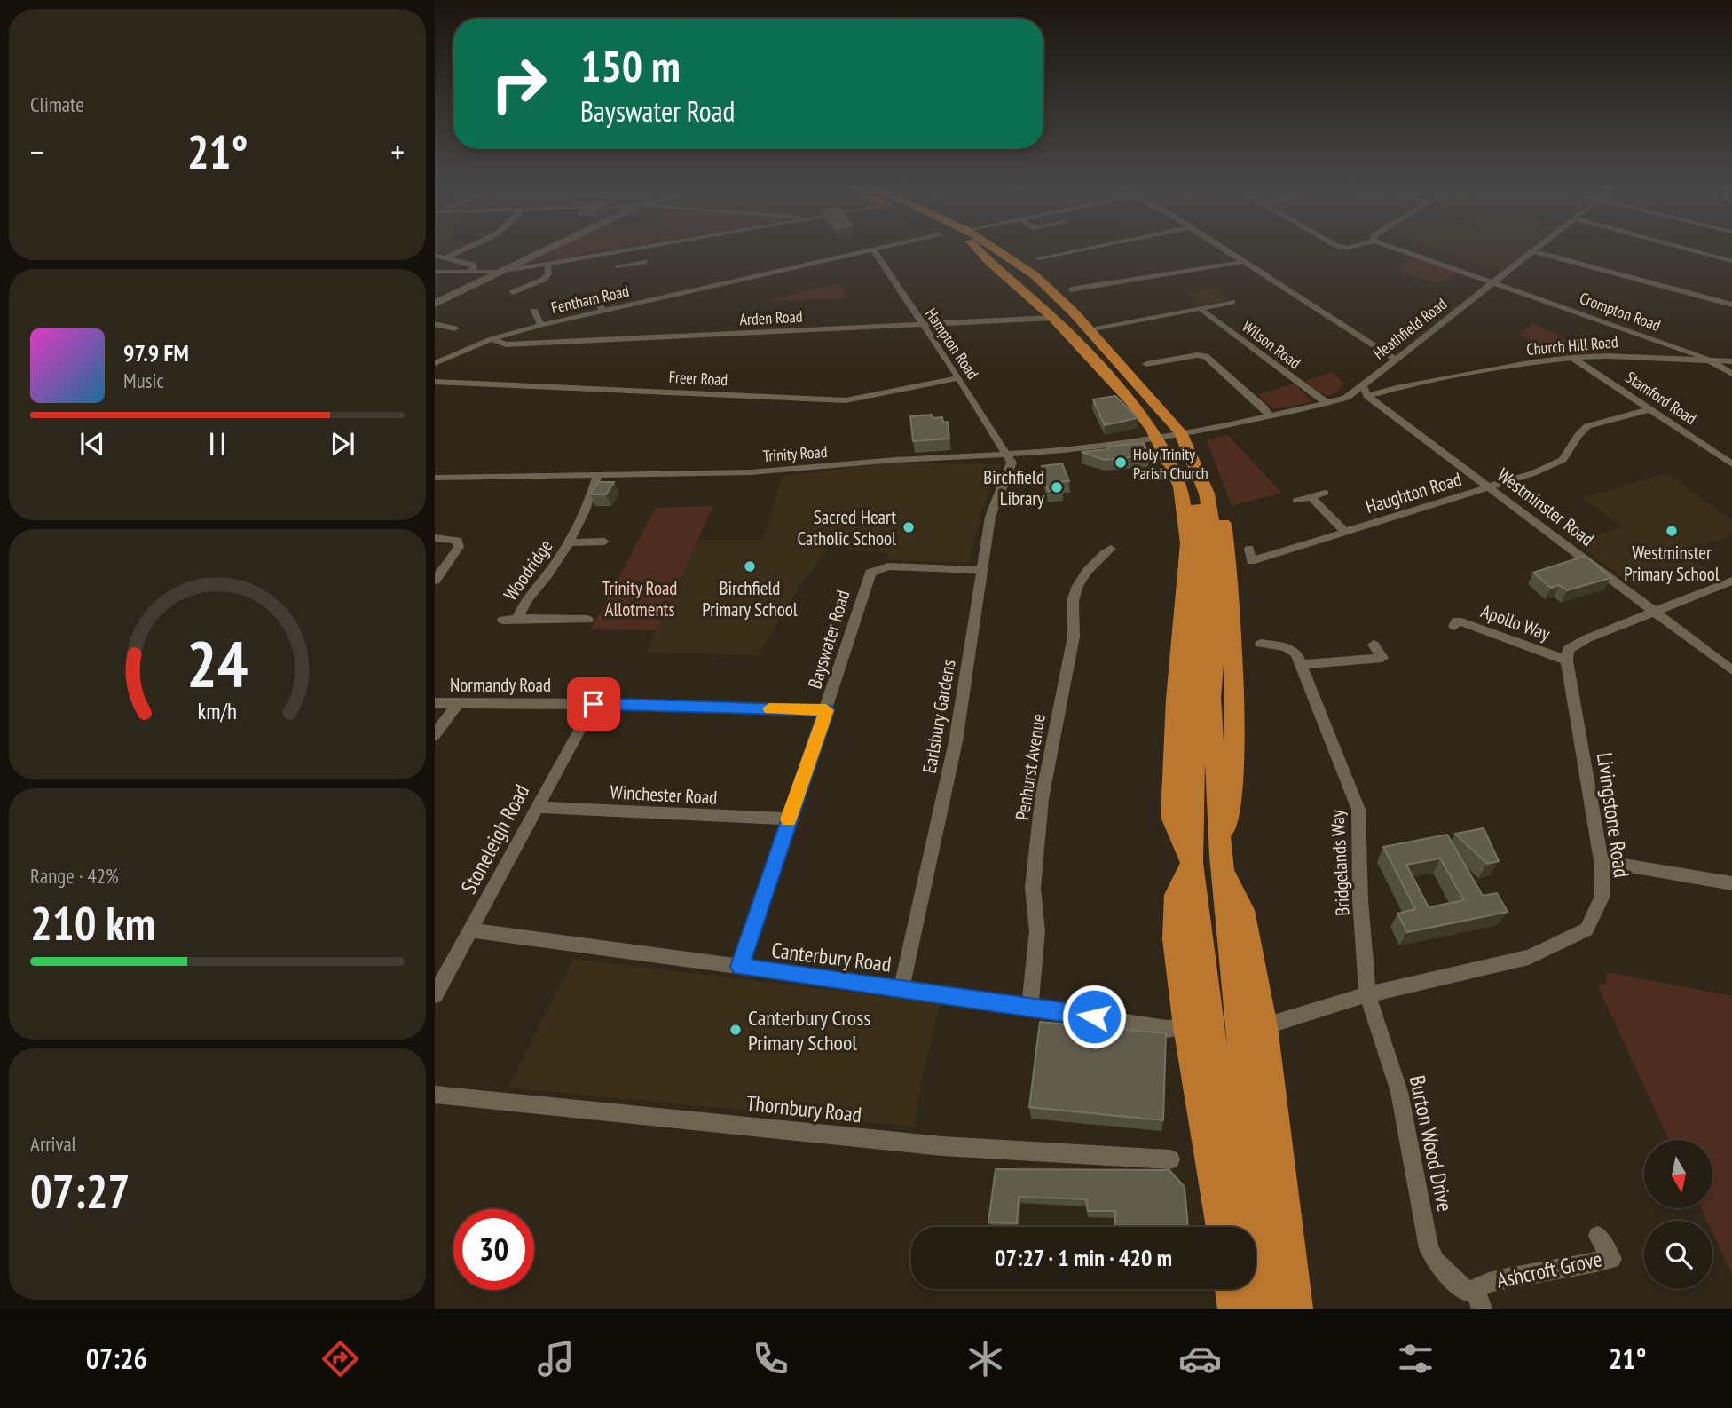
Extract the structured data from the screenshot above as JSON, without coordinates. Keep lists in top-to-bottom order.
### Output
{
  "streets": {
    "street": [
      "Fentham Road",
      "Crompton Road",
      "Arden Road",
      "Heathfield Road",
      "Hampton Road",
      "Wilson Road",
      "Church Hill Road",
      "Freer Road",
      "Stamford Road",
      "Trinity Road",
      "Haughton Road",
      "Westminster Road",
      "Woodridge",
      "Apollo Way",
      "Bayswater Road",
      "Normandy Road",
      "Earlsbury Gardens",
      "Penhurst Avenue",
      "Winchester Road",
      "Livingstone Road",
      "Stoneleigh Road",
      "Bridgelands Way",
      "Canterbury Road",
      "Thornbury Road",
      "Burton Wood Drive",
      "Ashcroft Grove"
    ]
  },
  "crossings": [
    ["Fentham Road", "Arden Road"],
    ["Fentham Road", "Hampton Road"],
    ["Crompton Road", "Heathfield Road"],
    ["Crompton Road", "Church Hill Road"],
    ["Arden Road", "Hampton Road"],
    ["Heathfield Road", "Church Hill Road"],
    ["Heathfield Road", "Westminster Road"],
    ["Hampton Road", "Freer Road"],
    ["Hampton Road", "Trinity Road"],
    ["Hampton Road", "Earlsbury Gardens"],
    ["Church Hill Road", "Stamford Road"],
    ["Church Hill Road", "Westminster Road"],
    ["Stamford Road", "Haughton Road"],
    ["Trinity Road", "Woodridge"],
    ["Trinity Road", "Earlsbury Gardens"],
    ["Haughton Road", "Westminster Road"],
    ["Apollo Way", "Livingstone Road"],
    ["Bayswater Road", "Normandy Road"],
    ["Bayswater Road", "Earlsbury Gardens"],
    ["Bayswater Road", "Winchester Road"],
    ["Bayswater Road", "Canterbury Road"],
    ["Normandy Road", "Stoneleigh Road"],
    ["Earlsbury Gardens", "Canterbury Road"],
    ["Penhurst Avenue", "Canterbury Road"],
    ["Winchester Road", "Stoneleigh Road"],
    ["Livingstone Road", "Bridgelands Way"],
    ["Livingstone Road", "Burton Wood Drive"],
    ["Stoneleigh Road", "Canterbury Road"],
    ["Bridgelands Way", "Burton Wood Drive"],
    ["Burton Wood Drive", "Ashcroft Grove"]
  ],
  "parks": ["Trinity Road Allotments"],
  "places": [
    "Holy Trinity Parish Church",
    "Birchfield Library",
    "Sacred Heart Catholic School",
    "Westminster Primary School",
    "Birchfield Primary School",
    "Canterbury Cross Primary School"
  ],
  "north": "bottom",
  "page": {
    "tile": [
      "Climate",
      ["Range · 42%", "210 km"],
      ["Arrival", "07:27"]
    ],
    "turn": ["150 m", "Bayswater Road"],
    "heat": ["−", "21°", "+"],
    "song": ["97.9 FM", "Music"],
    "limit": "30",
    "trip": "07:27 · 1 min · 420 m",
    "tabs": ["07:26", "21°"],
    "gauge": ["24", "km/h"]
  }
}
